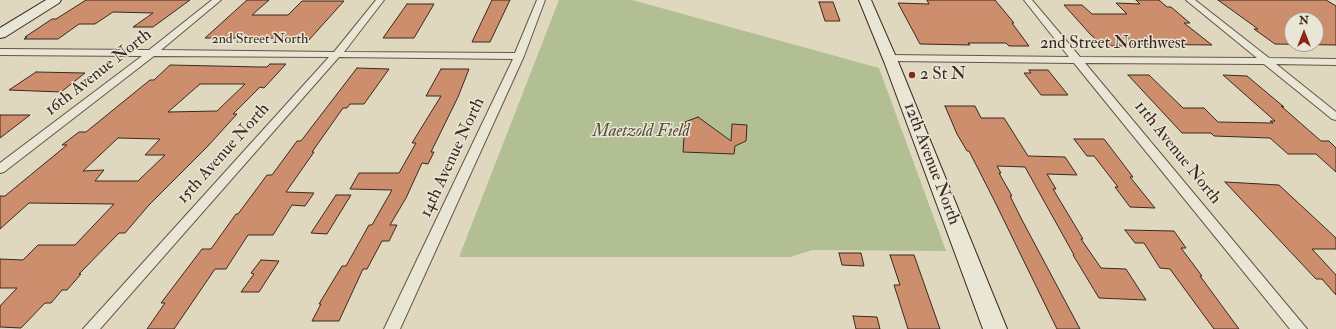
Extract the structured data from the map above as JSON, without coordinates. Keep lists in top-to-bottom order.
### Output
{
  "streets": {
    "street": [
      "2nd Street North",
      "2nd Street Northwest",
      "16th Avenue North",
      "11th Avenue North",
      "15th Avenue North",
      "14th Avenue North",
      "12th Avenue North"
    ]
  },
  "crossings": [
    ["2nd Street North", "16th Avenue North"],
    ["2nd Street North", "15th Avenue North"],
    ["2nd Street North", "14th Avenue North"],
    ["2nd Street Northwest", "11th Avenue North"],
    ["2nd Street Northwest", "12th Avenue North"]
  ],
  "parks": ["Maetzold Field"],
  "places": ["2 St N"],
  "north": "top"
}
